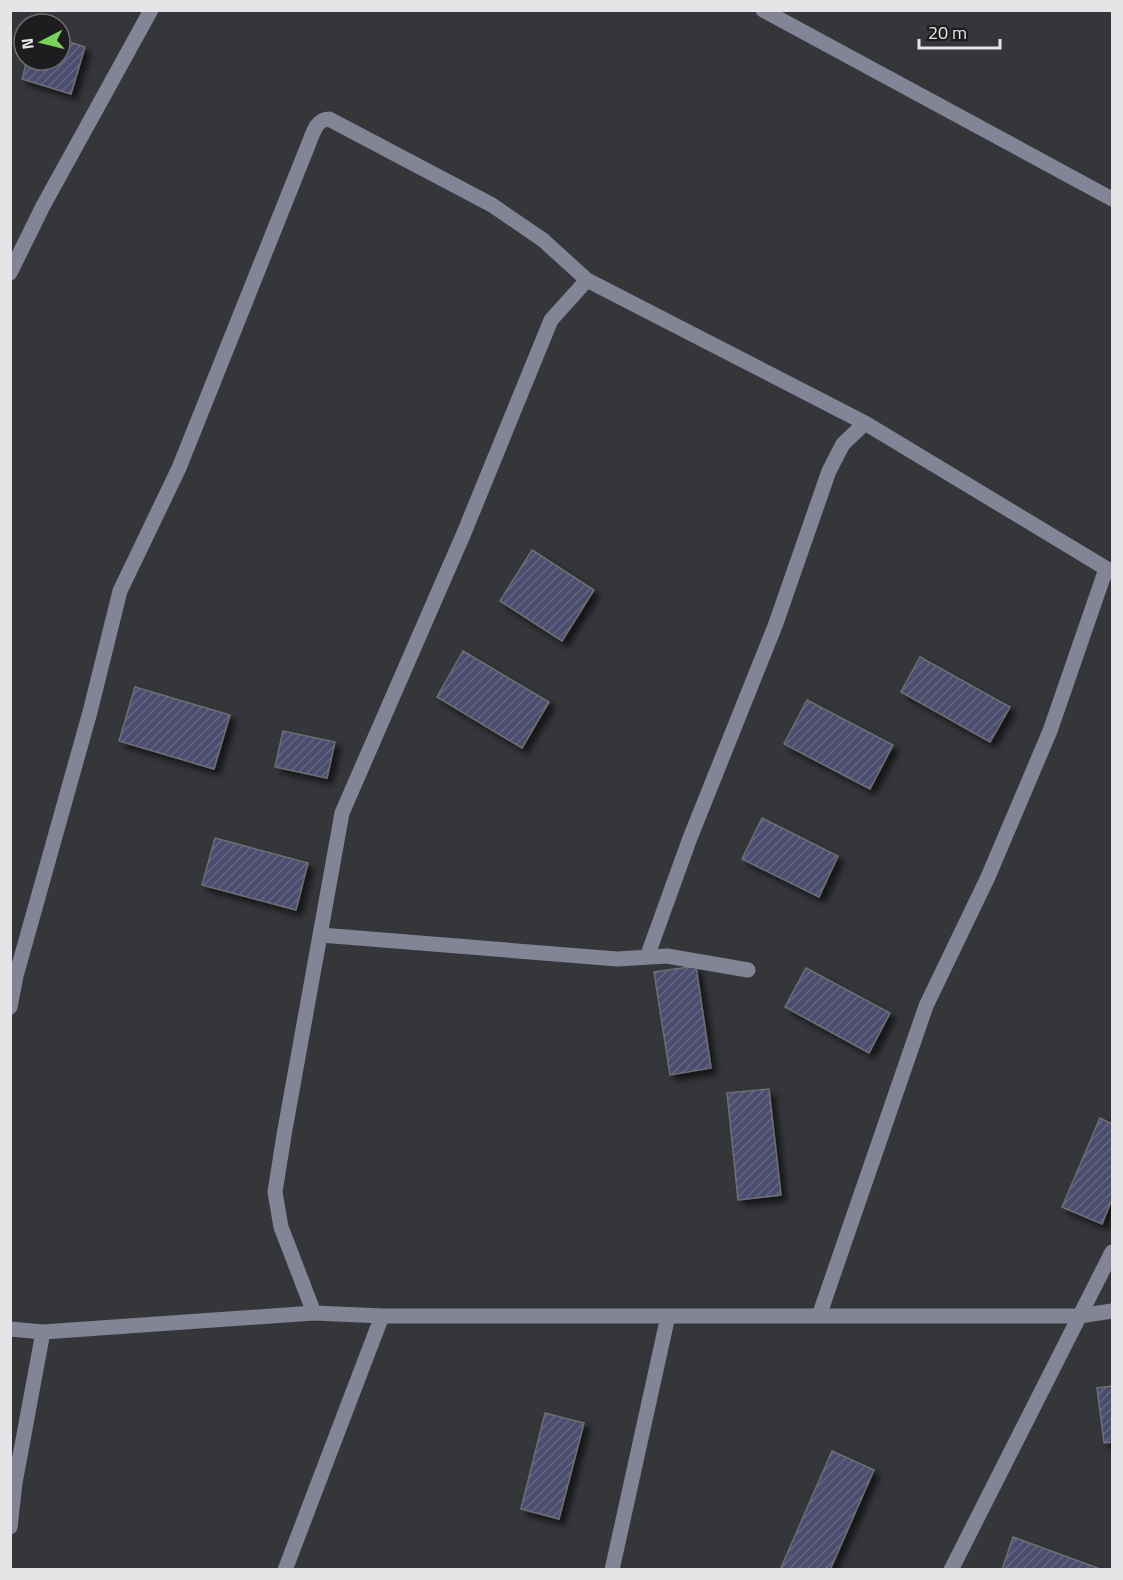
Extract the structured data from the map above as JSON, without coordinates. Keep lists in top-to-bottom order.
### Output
{
  "scale_bar": "20 m",
  "north": "left"
}
